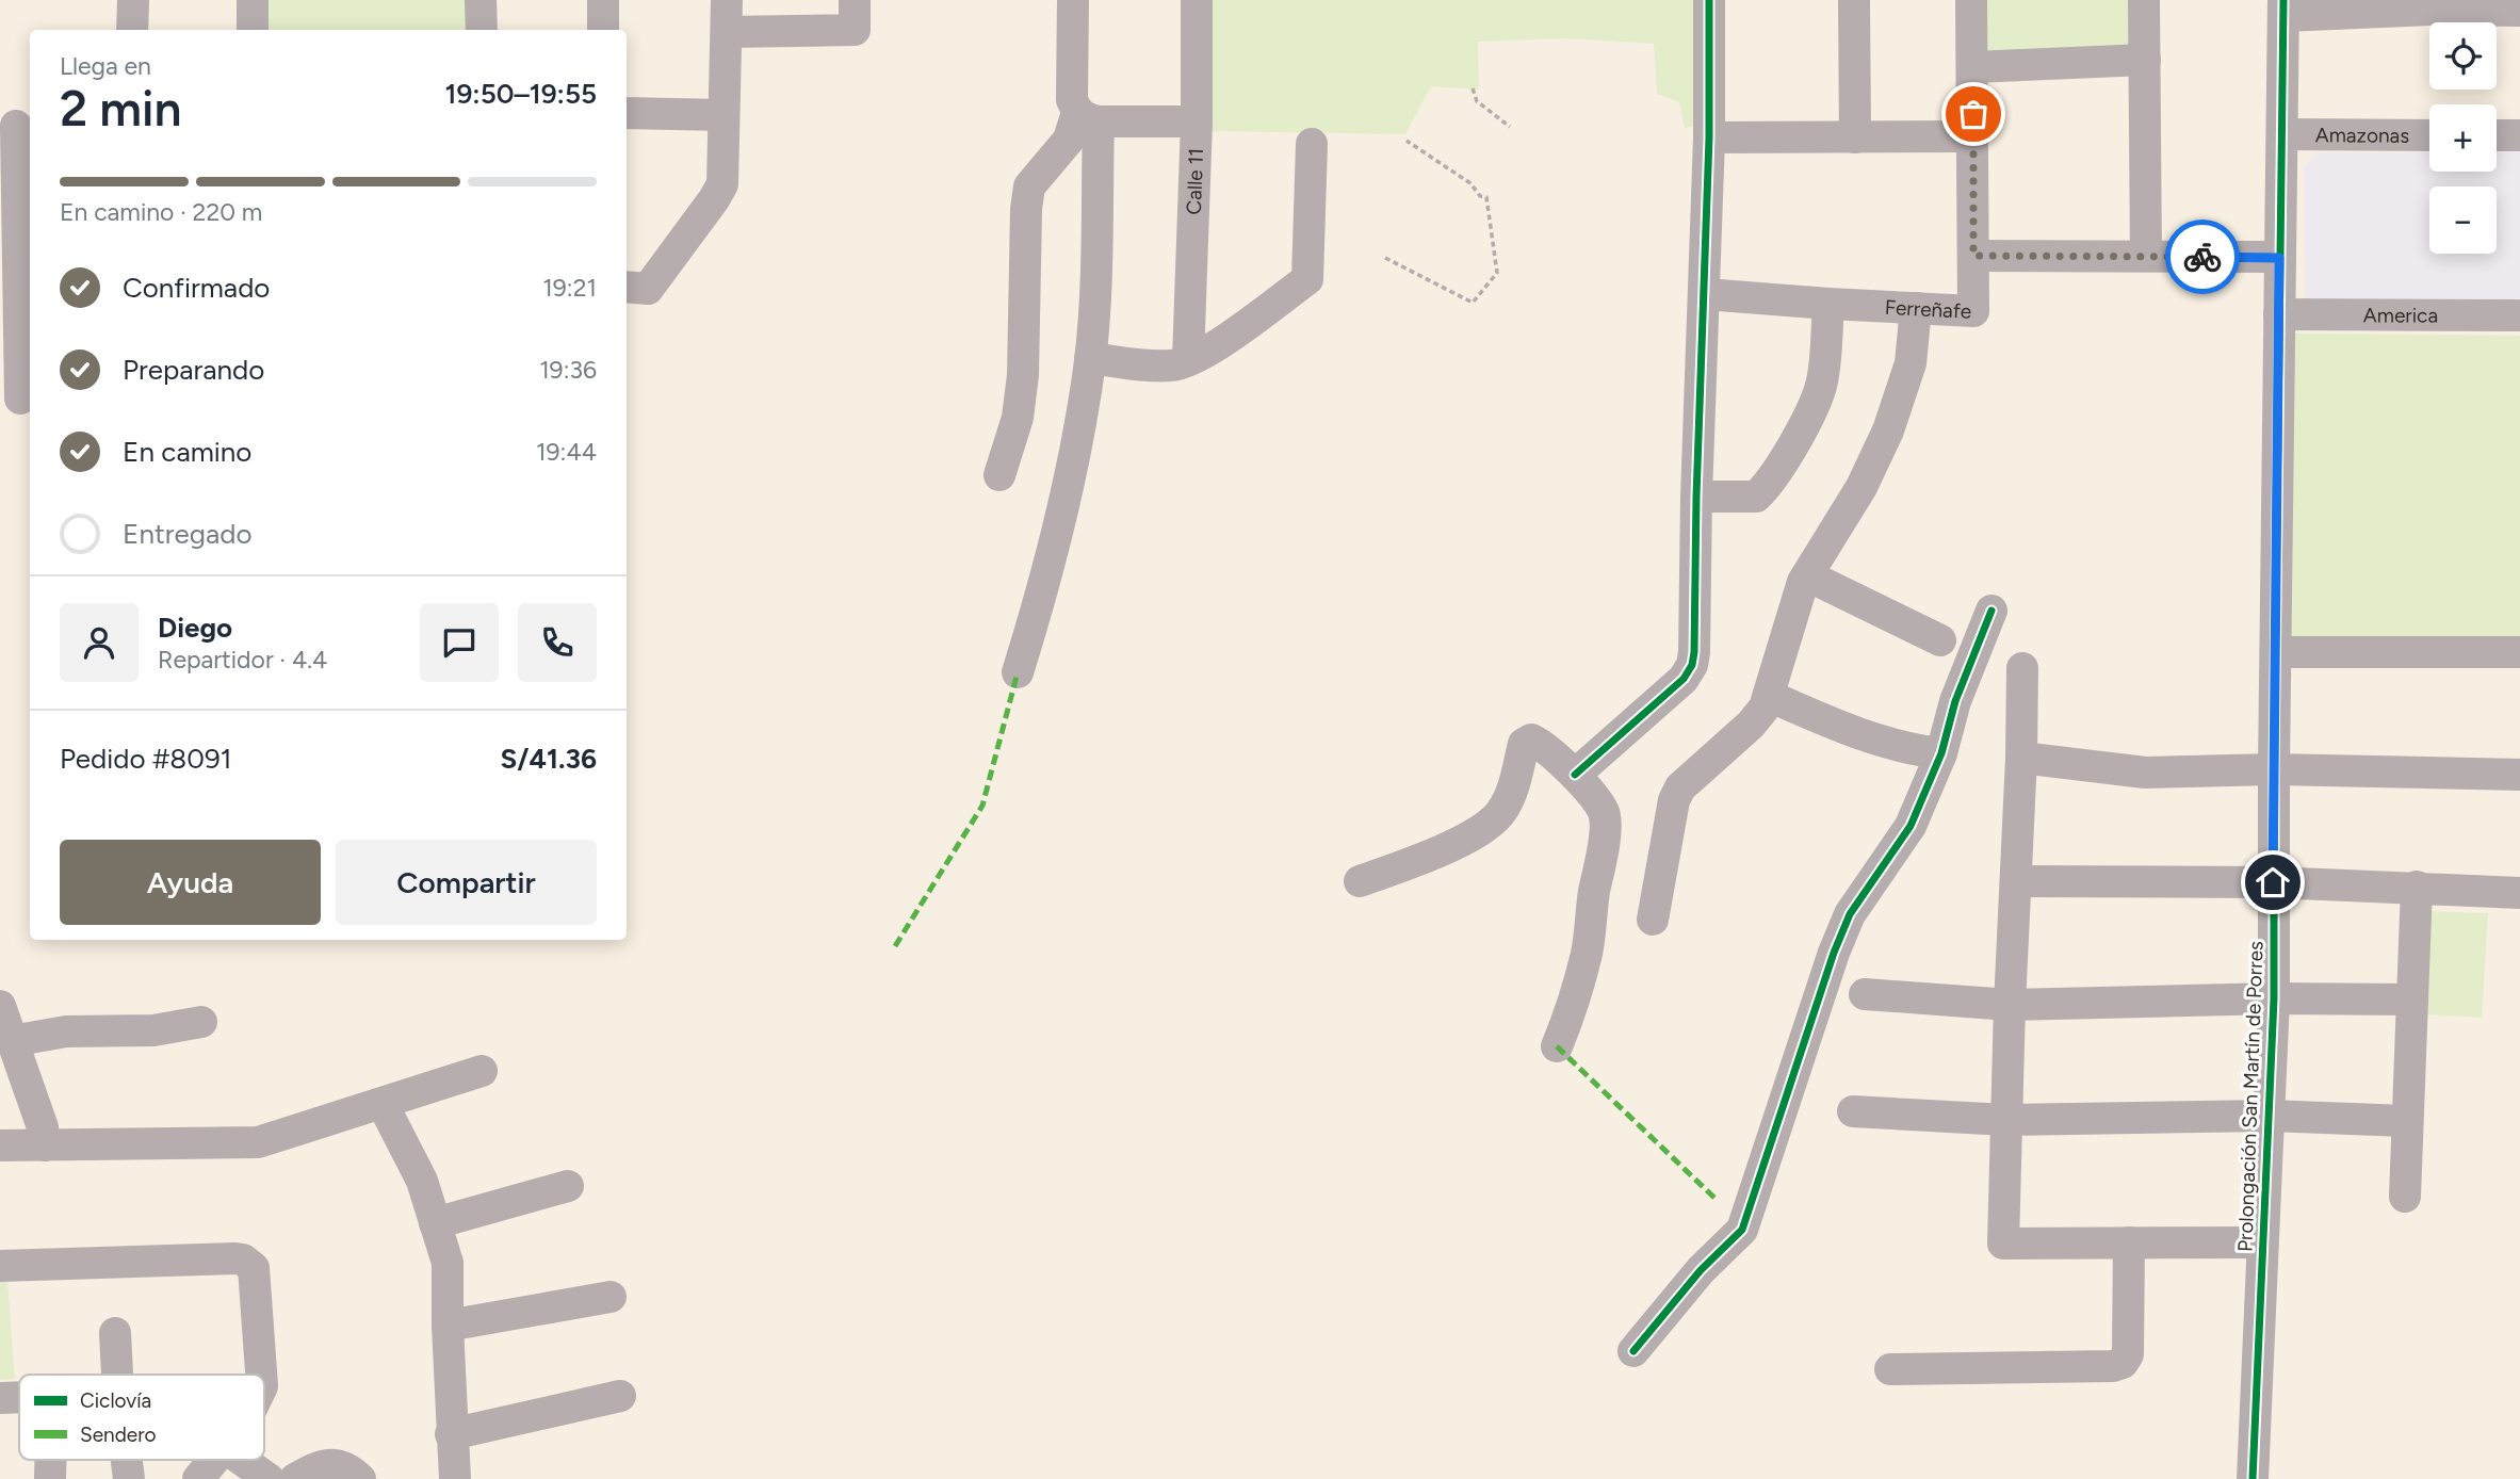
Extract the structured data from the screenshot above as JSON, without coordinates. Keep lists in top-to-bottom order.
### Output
{
  "streets": {
    "street": [
      "Amazonas",
      "Calle 11",
      "Ferreñafe",
      "America",
      "Prolongación San Martín de Porres"
    ]
  },
  "crossings": [
    ["Amazonas", "Prolongación San Martín de Porres"],
    ["America", "Prolongación San Martín de Porres"]
  ],
  "legend": ["Ciclovía", "Sendero"],
  "page": {
    "map_buttons": ["+", "−"],
    "heading": ["2 min", "Llega en", "19:50–19:55"],
    "panel": [
      "Diego",
      "Repartidor · 4.4",
      "Pedido #8091",
      "S/41.36"
    ],
    "bar": "En camino · 220 m",
    "list": [
      ["Confirmado", "19:21"],
      ["Preparando", "19:36"],
      ["En camino", "19:44"],
      "Entregado"
    ],
    "buttons": ["Ayuda", "Compartir"]
  }
}
